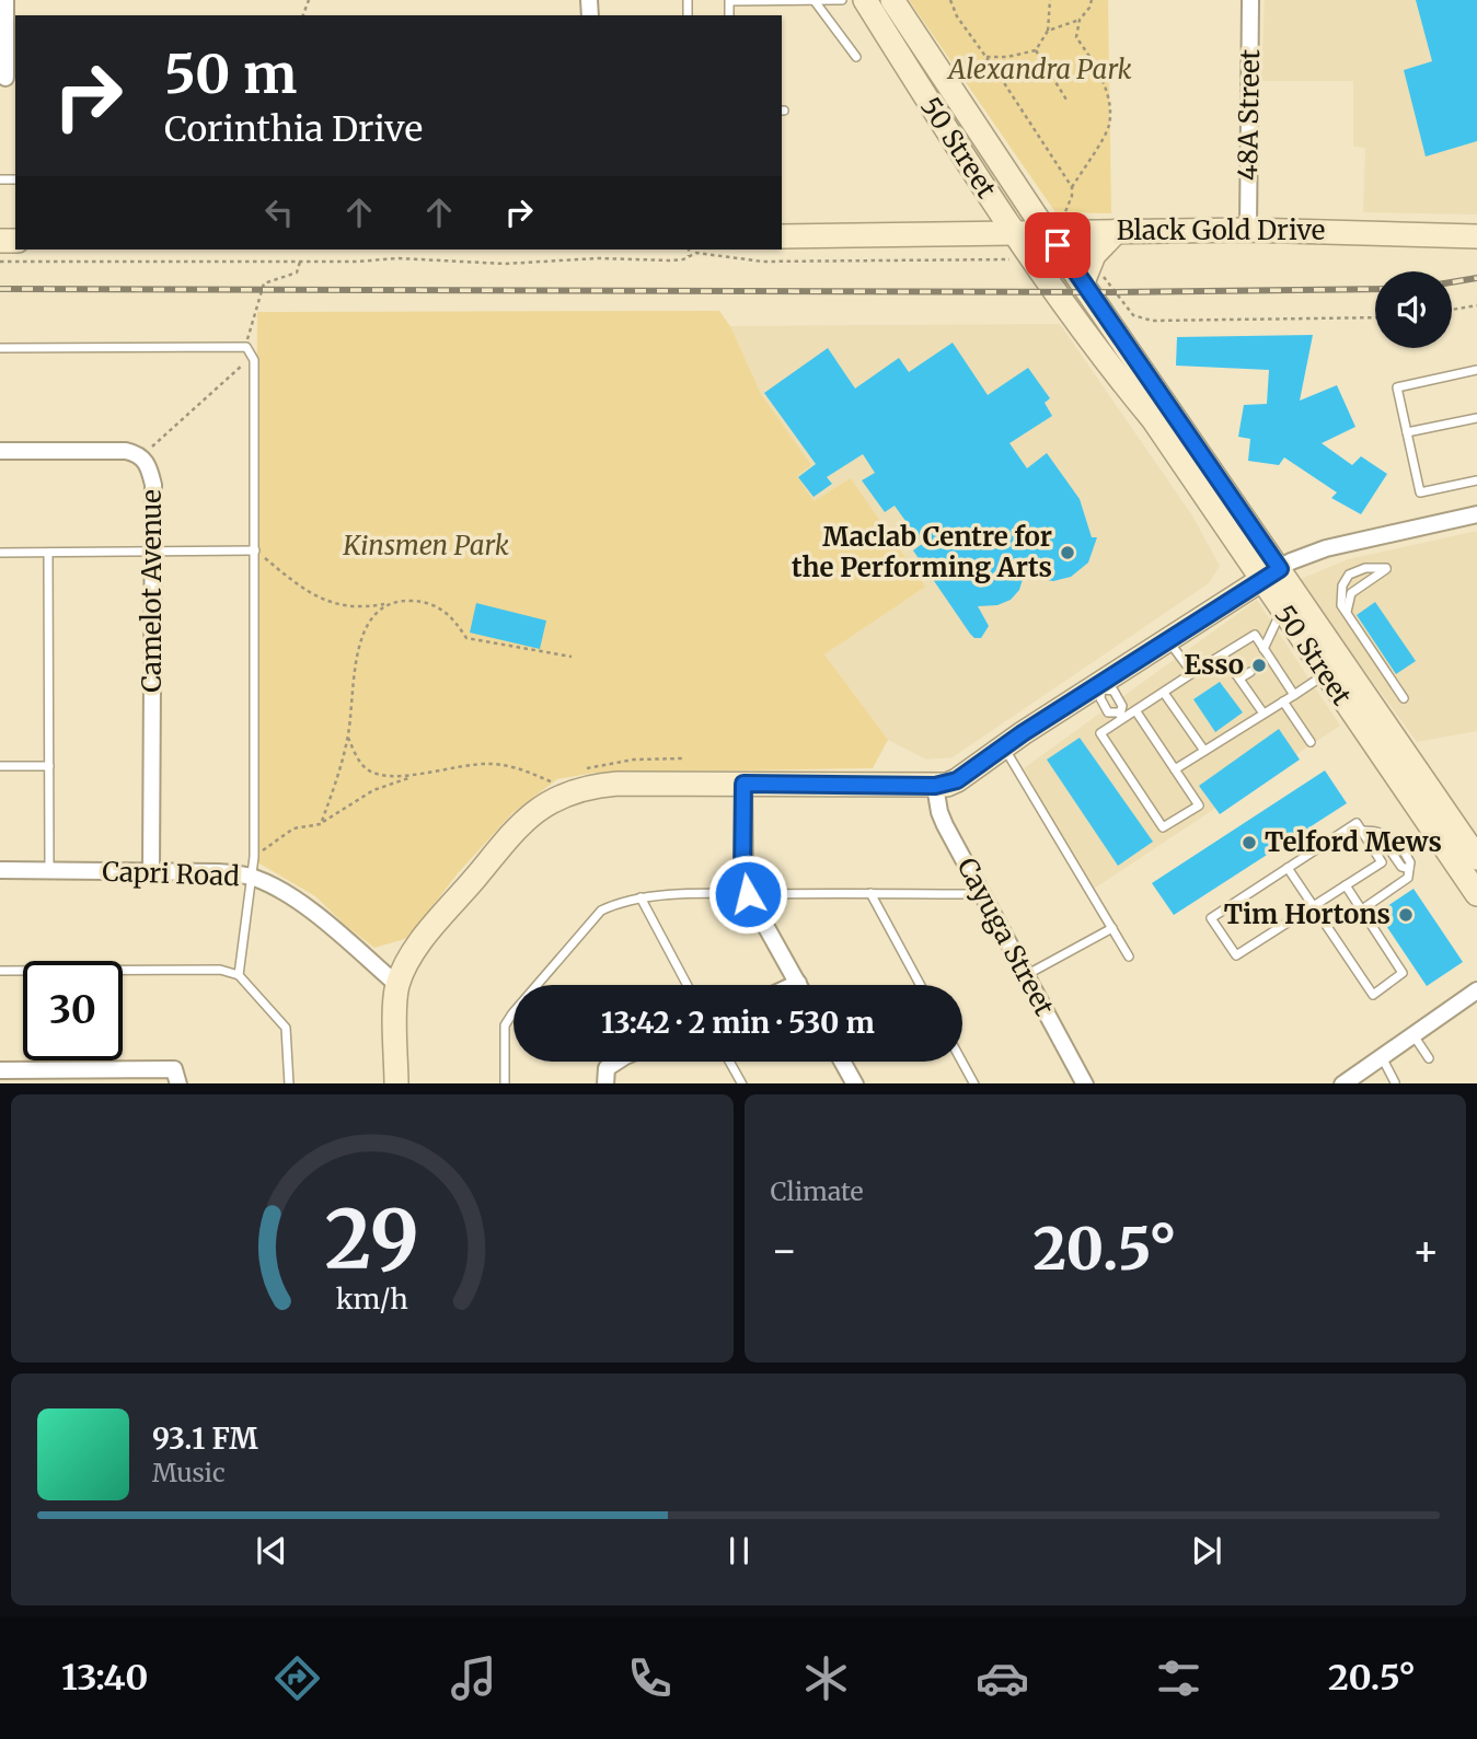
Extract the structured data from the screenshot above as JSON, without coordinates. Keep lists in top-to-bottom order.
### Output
{
  "streets": {
    "main road": ["50 Street", "Black Gold Drive"],
    "street": [
      "48A Street",
      "Camelot Avenue",
      "Capri Road",
      "Cayuga Street"
    ]
  },
  "crossings": [
    ["48A Street", "Black Gold Drive"],
    ["50 Street", "Black Gold Drive"],
    ["Camelot Avenue", "Capri Road"]
  ],
  "parks": ["Alexandra Park", "Kinsmen Park"],
  "places": [
    "Maclab Centre for the Performing Arts",
    "Esso",
    "Telford Mews",
    "Tim Hortons"
  ],
  "page": {
    "turn": ["50 m", "Corinthia Drive"],
    "limit": "30",
    "trip": "13:42 · 2 min · 530 m",
    "tile": "Climate",
    "heat": ["−", "20.5°", "+"],
    "song": ["93.1 FM", "Music"],
    "tabs": ["13:40", "20.5°"],
    "gauge": ["29", "km/h"]
  }
}
